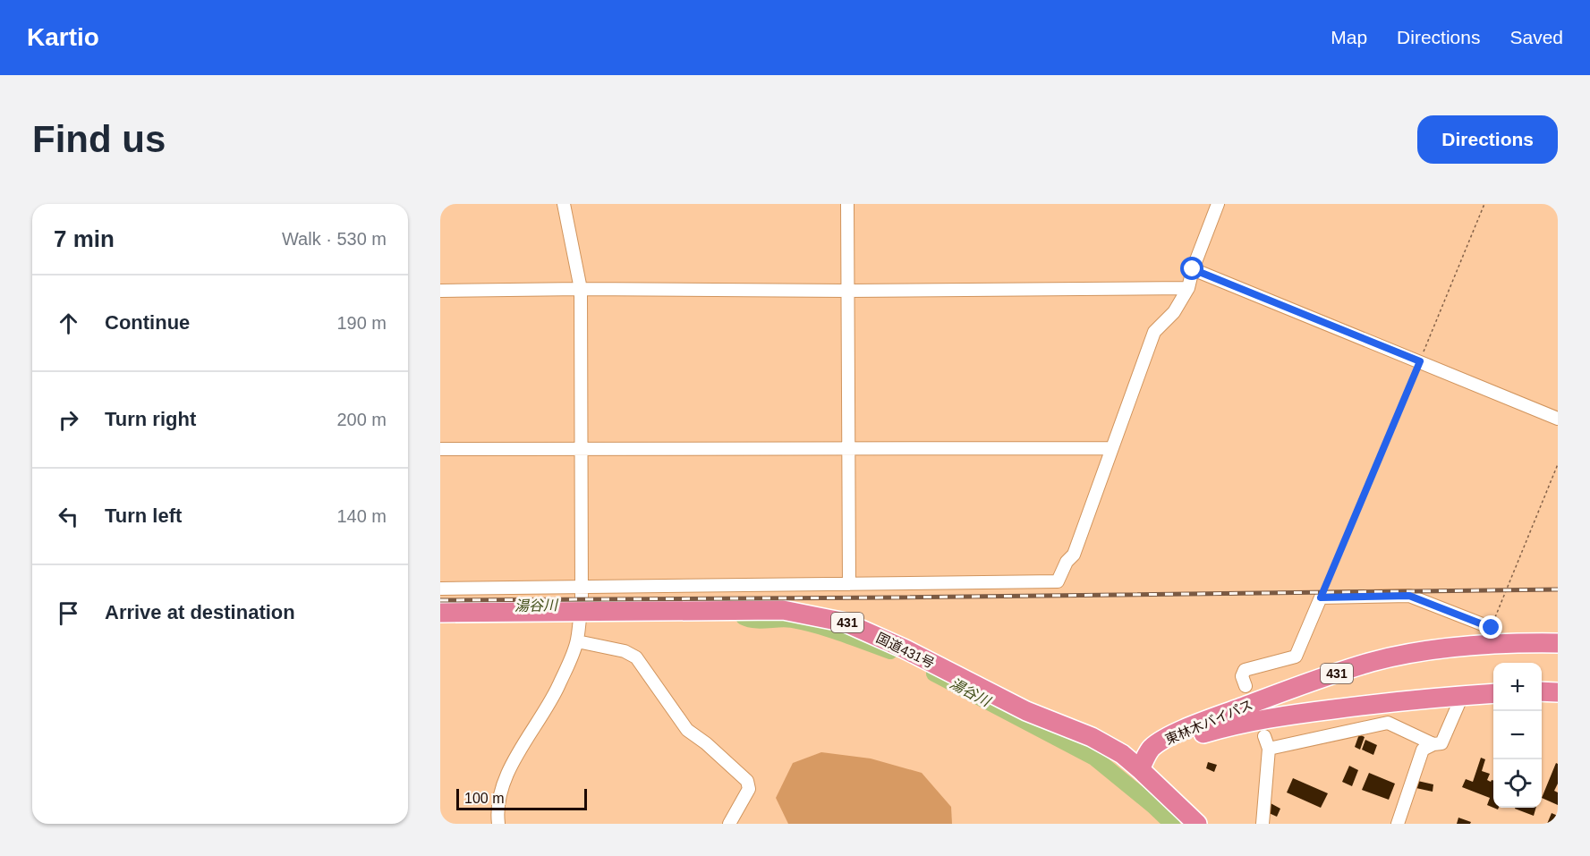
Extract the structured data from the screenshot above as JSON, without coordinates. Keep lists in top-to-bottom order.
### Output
{
  "streets": {
    "highway": ["431", "国道431号", "東林木バイパス"]
  },
  "crossings": [
    ["国道431号", "東林木バイパス"]
  ],
  "water": ["湯谷川"],
  "scale_bar": "100 m",
  "page": {
    "header": "Kartio",
    "nav": ["Map", "Directions", "Saved"],
    "buttons": "Directions",
    "title": "Find us",
    "heading": ["7 min", "Walk · 530 m"],
    "list": [
      ["Continue", "190 m"],
      ["Turn right", "200 m"],
      ["Turn left", "140 m"],
      "Arrive at destination"
    ],
    "map_buttons": ["+", "−"],
    "scale": "100 m"
  }
}
